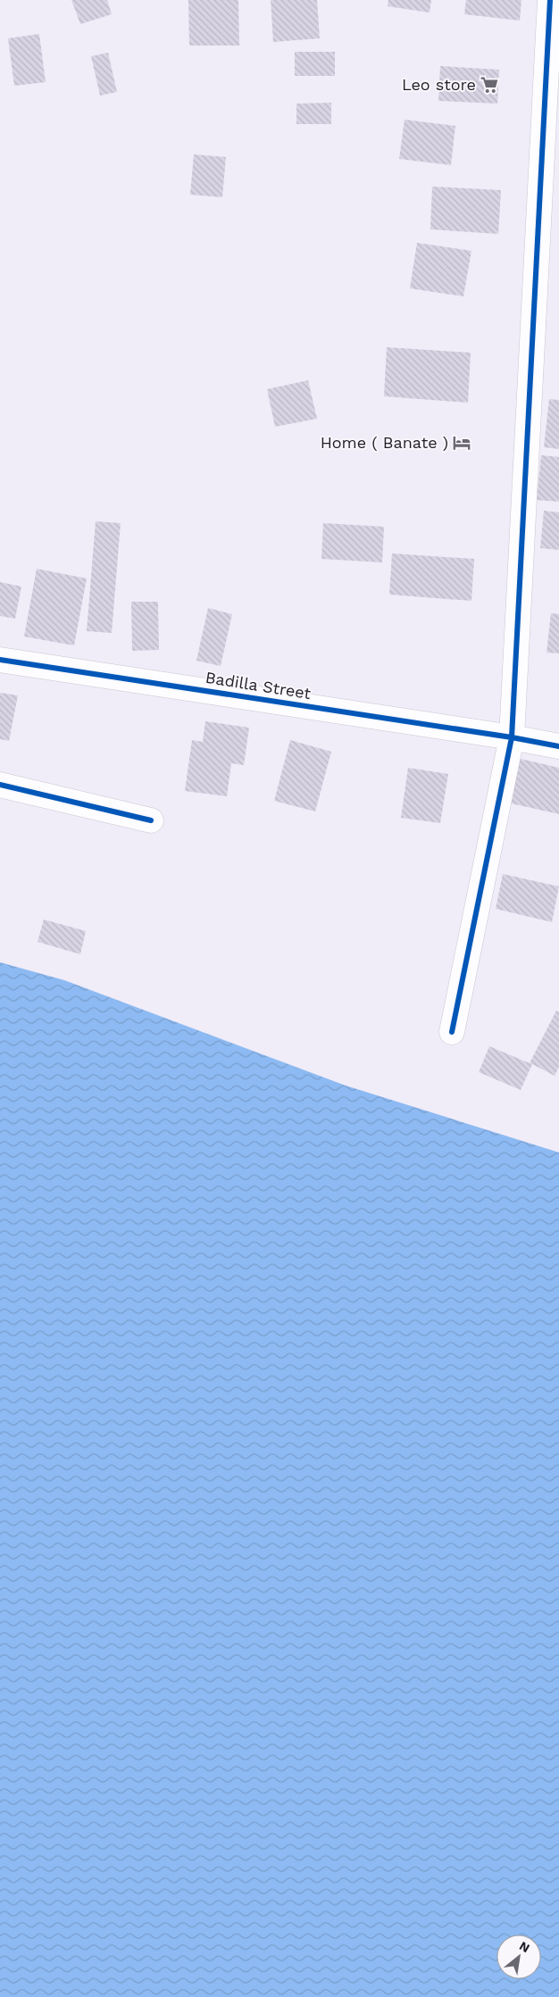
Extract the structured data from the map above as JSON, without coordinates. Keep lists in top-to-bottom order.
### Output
{
  "streets": {
    "street": ["Badilla Street"]
  },
  "places": {
    "supermarket": ["Leo store"],
    "hotel": ["Home ( Banate )"]
  },
  "north": "top right"
}
